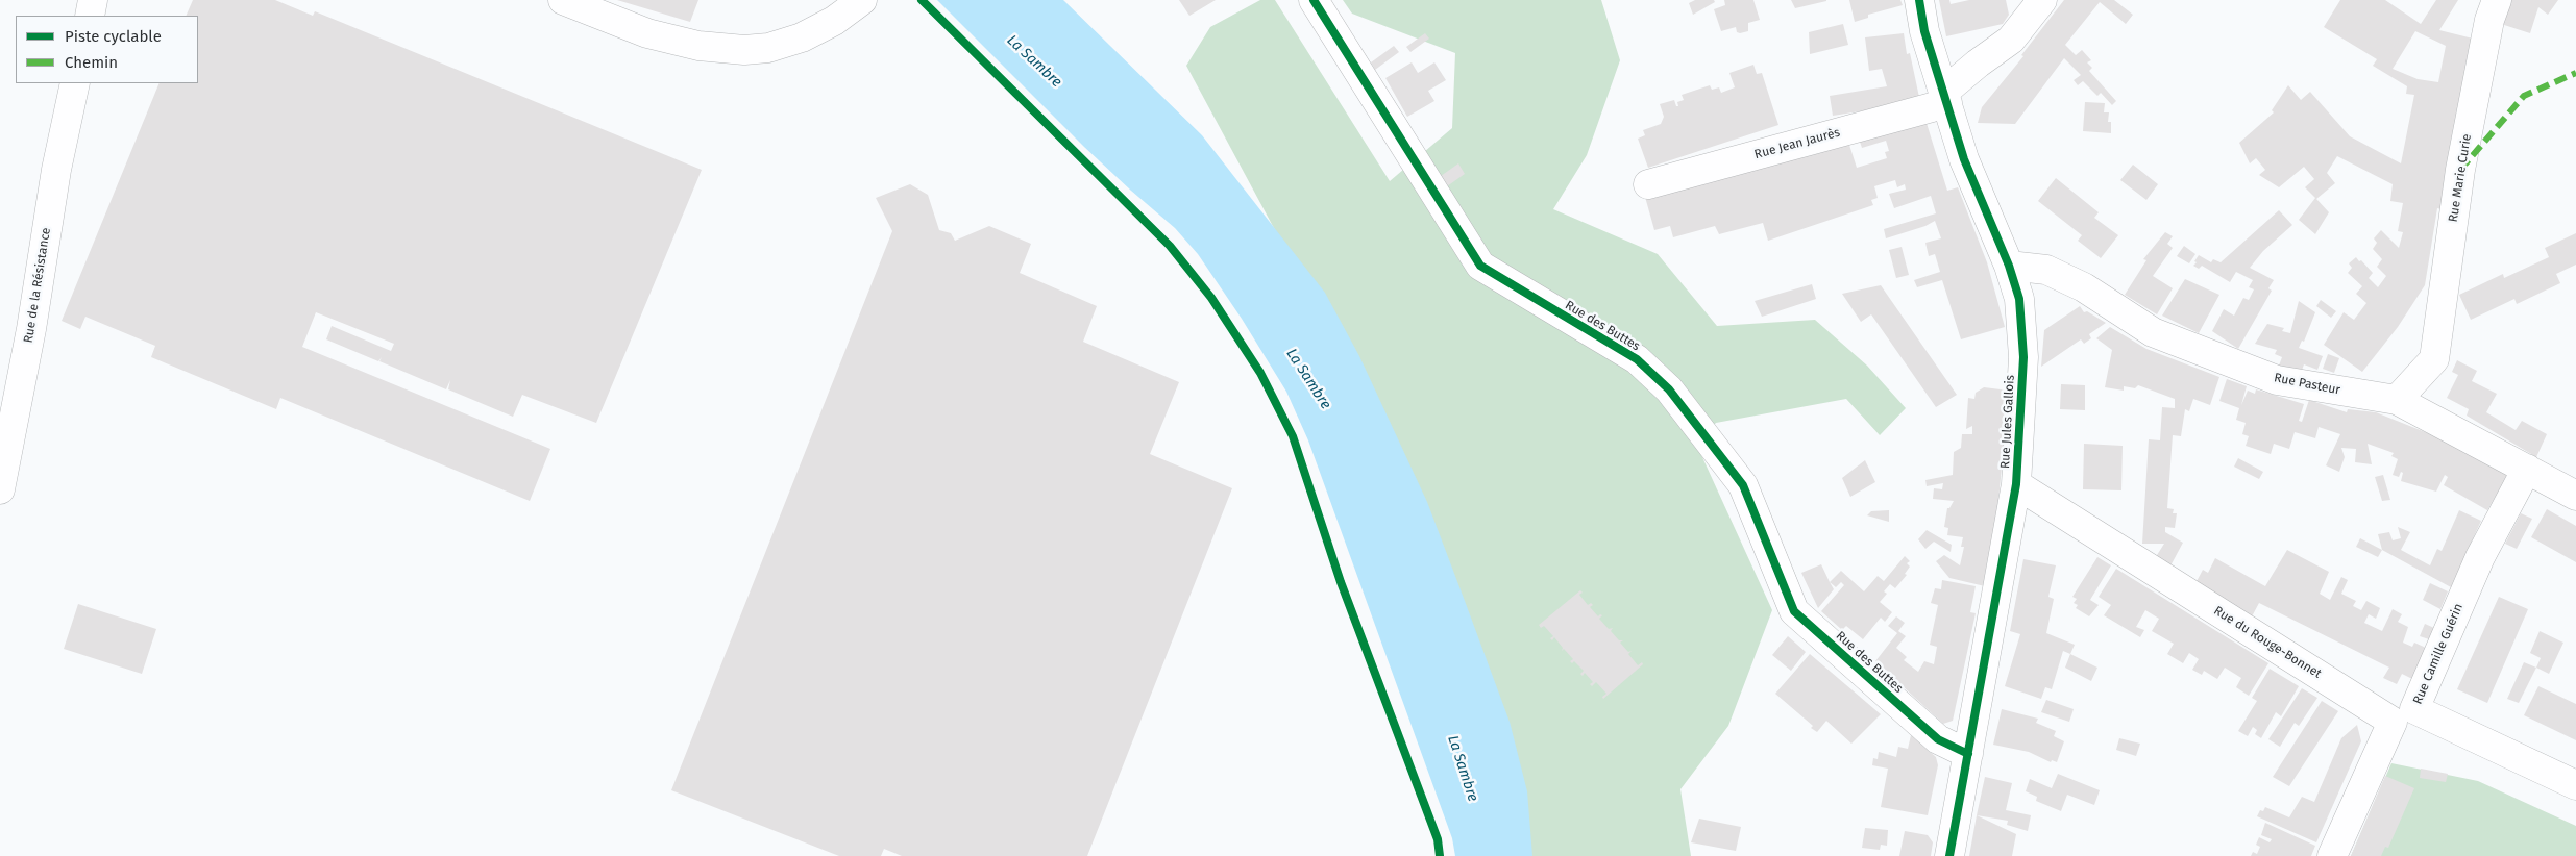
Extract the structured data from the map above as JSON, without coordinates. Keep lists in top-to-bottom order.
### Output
{
  "streets": {
    "street": [
      "Rue Jean Jaurès",
      "Rue Marie Curie",
      "Rue de la Résistance",
      "Rue des Buttes",
      "Rue Pasteur",
      "Rue Jules Gallois",
      "Rue du Rouge-Bonnet",
      "Rue Camille Guérin"
    ]
  },
  "crossings": [
    ["Rue Jean Jaurès", "Rue Jules Gallois"],
    ["Rue Marie Curie", "Rue Pasteur"],
    ["Rue des Buttes", "Rue Jules Gallois"],
    ["Rue Pasteur", "Rue Jules Gallois"],
    ["Rue Pasteur", "Rue Camille Guérin"],
    ["Rue Jules Gallois", "Rue du Rouge-Bonnet"],
    ["Rue du Rouge-Bonnet", "Rue Camille Guérin"]
  ],
  "water": ["La Sambre"],
  "legend": ["Piste cyclable", "Chemin"]
}
